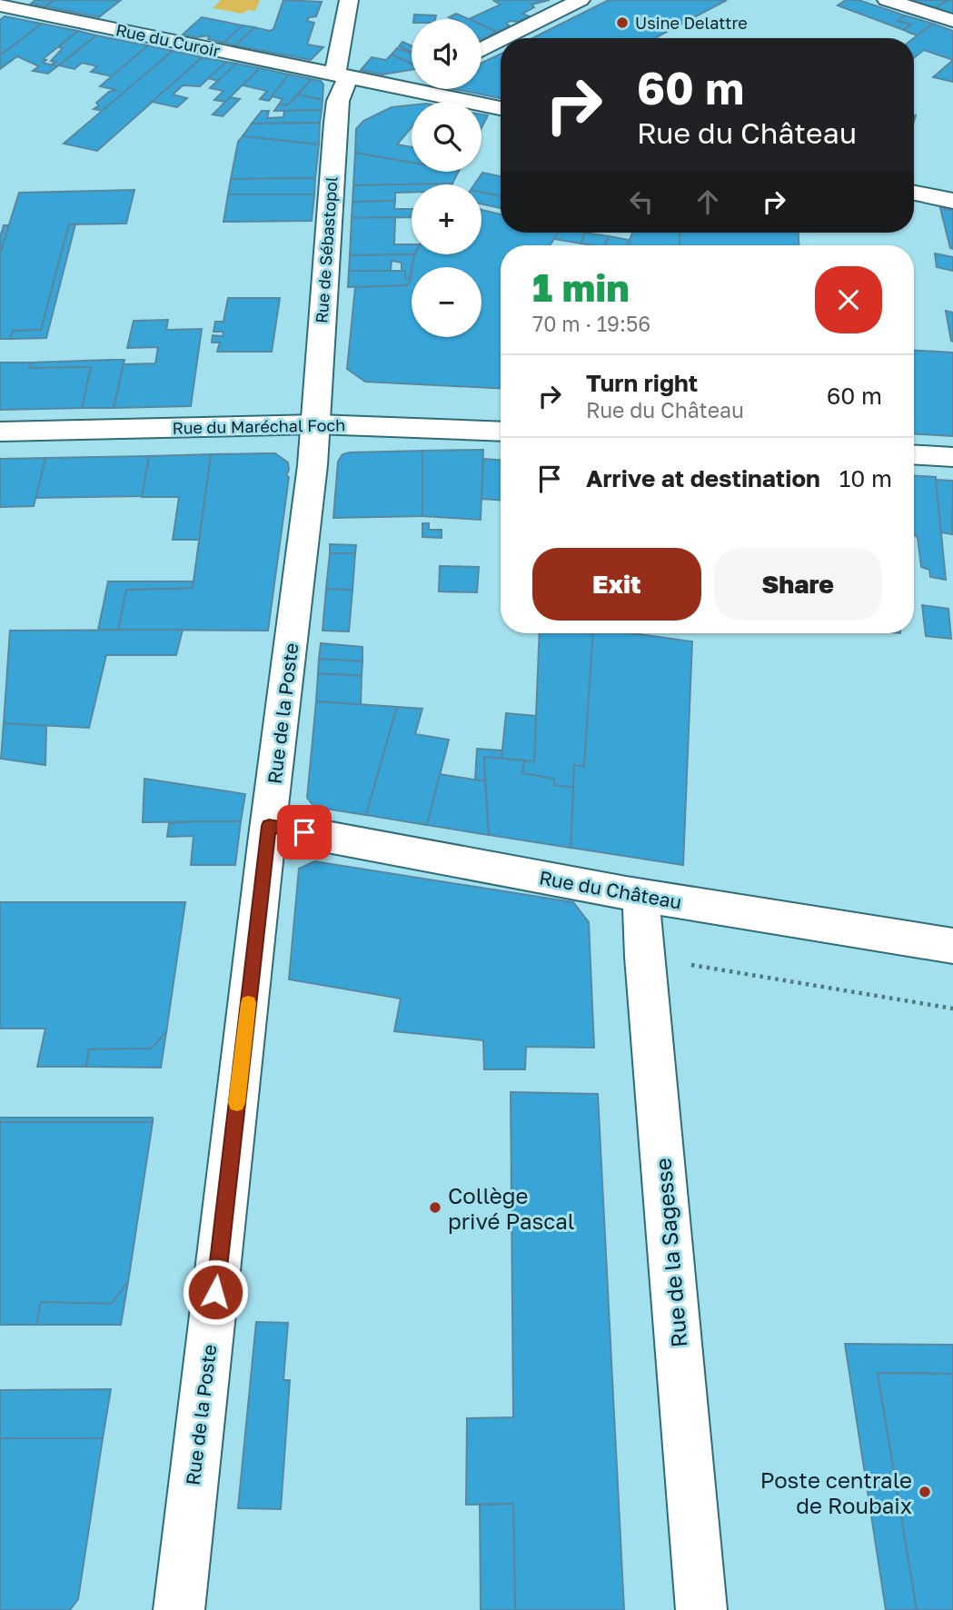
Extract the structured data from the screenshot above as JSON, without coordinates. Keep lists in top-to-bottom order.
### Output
{
  "streets": {
    "street": [
      "Rue du Curoir",
      "Rue de Sébastopol",
      "Rue du Maréchal Foch",
      "Rue de la Poste",
      "Rue du Château",
      "Rue de la Sagesse"
    ]
  },
  "crossings": [
    ["Rue du Curoir", "Rue de Sébastopol"],
    ["Rue de Sébastopol", "Rue du Maréchal Foch"],
    ["Rue de Sébastopol", "Rue de la Poste"],
    ["Rue du Maréchal Foch", "Rue de la Poste"],
    ["Rue de la Poste", "Rue du Château"],
    ["Rue du Château", "Rue de la Sagesse"]
  ],
  "places": ["Usine Delattre", "Collège privé Pascal", "Poste centrale de Roubaix"],
  "page": {
    "map_buttons": ["+", "−"],
    "turn": ["60 m", "Rue du Château"],
    "heading": ["1 min", "70 m · 19:56"],
    "list": [
      {
        "name": "Turn right",
        "note": "Rue du Château",
        "value": "60 m"
      },
      {
        "name": "Arrive at destination",
        "value": "10 m"
      }
    ],
    "buttons": ["Exit", "Share"]
  }
}
